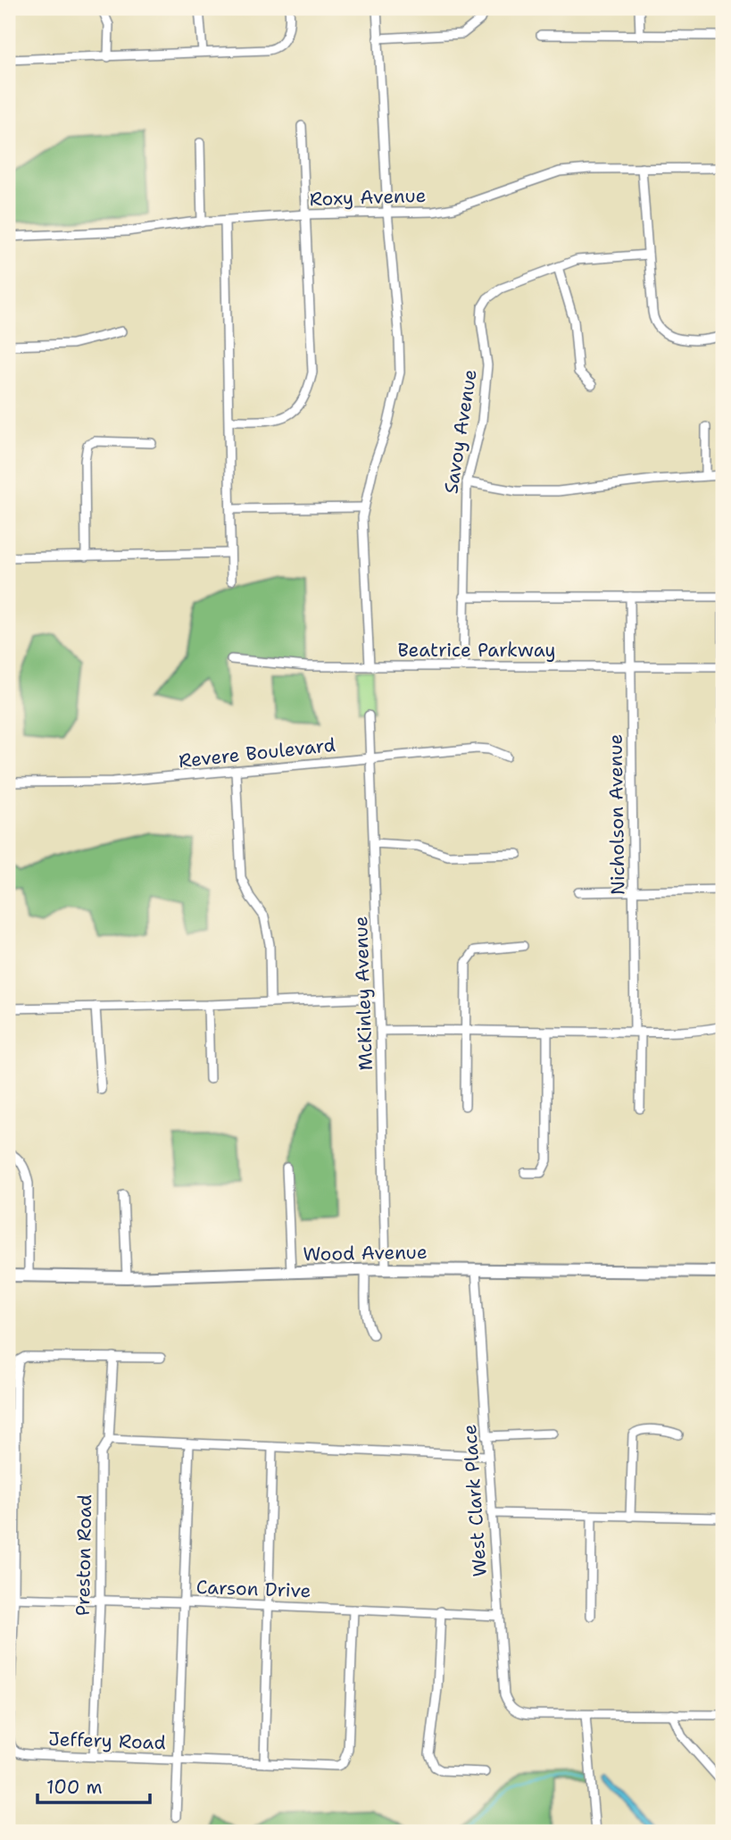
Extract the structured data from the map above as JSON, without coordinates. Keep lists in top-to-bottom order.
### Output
{
  "streets": {
    "street": [
      "Roxy Avenue",
      "Savoy Avenue",
      "Beatrice Parkway",
      "Revere Boulevard",
      "Nicholson Avenue",
      "McKinley Avenue",
      "Wood Avenue",
      "West Clark Place",
      "Preston Road",
      "Carson Drive",
      "Jeffery Road"
    ]
  },
  "crossings": [
    ["Savoy Avenue", "Beatrice Parkway"],
    ["Beatrice Parkway", "Nicholson Avenue"],
    ["Revere Boulevard", "McKinley Avenue"],
    ["McKinley Avenue", "Wood Avenue"],
    ["Wood Avenue", "West Clark Place"],
    ["West Clark Place", "Carson Drive"],
    ["Preston Road", "Carson Drive"],
    ["Preston Road", "Jeffery Road"],
    ["Carson Drive", "Jeffery Road"]
  ],
  "scale_bar": "100 m"
}
